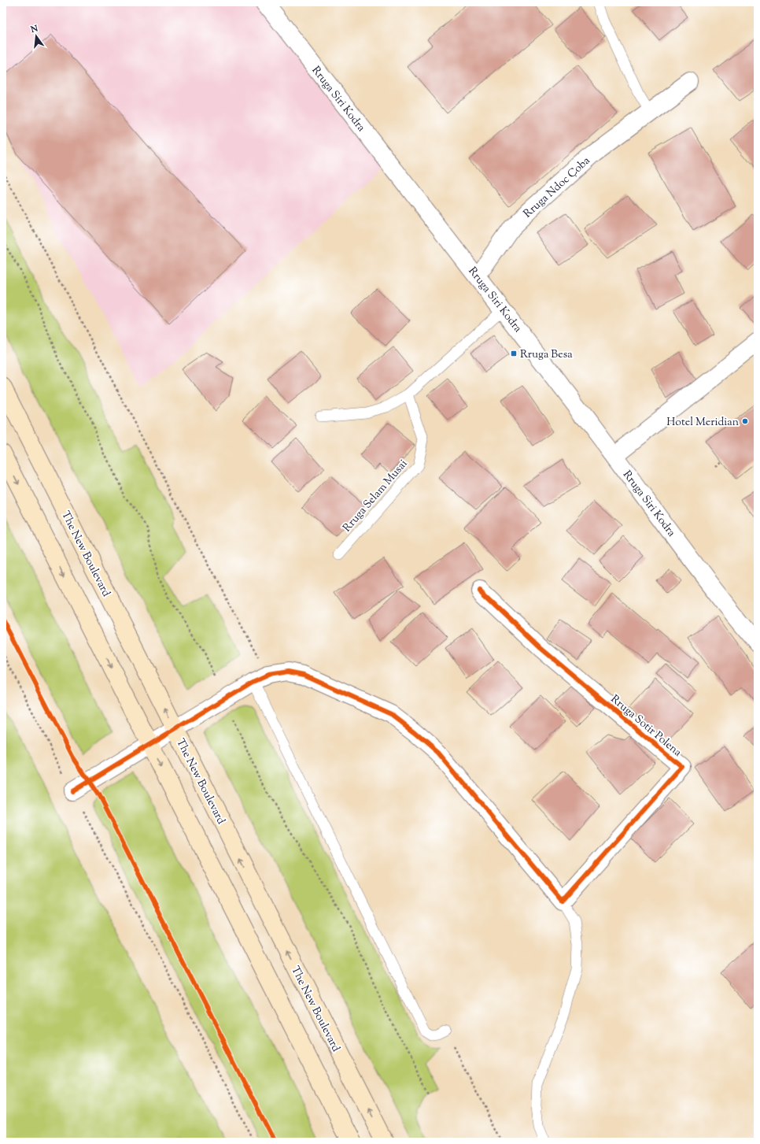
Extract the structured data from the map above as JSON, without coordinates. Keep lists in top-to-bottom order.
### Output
{
  "streets": {
    "main road": ["The New Boulevard"],
    "street": ["Rruga Siri Kodra", "Rruga Ndoc Çoba", "Rruga Sotir Polena"],
    "lane": ["Rruga Selam Musai"]
  },
  "crossings": [
    ["Rruga Siri Kodra", "Rruga Ndoc Çoba"]
  ],
  "places": {
    "transit": ["Rruga Besa"],
    "other": ["Hotel Meridian"]
  },
  "north": "top"
}
